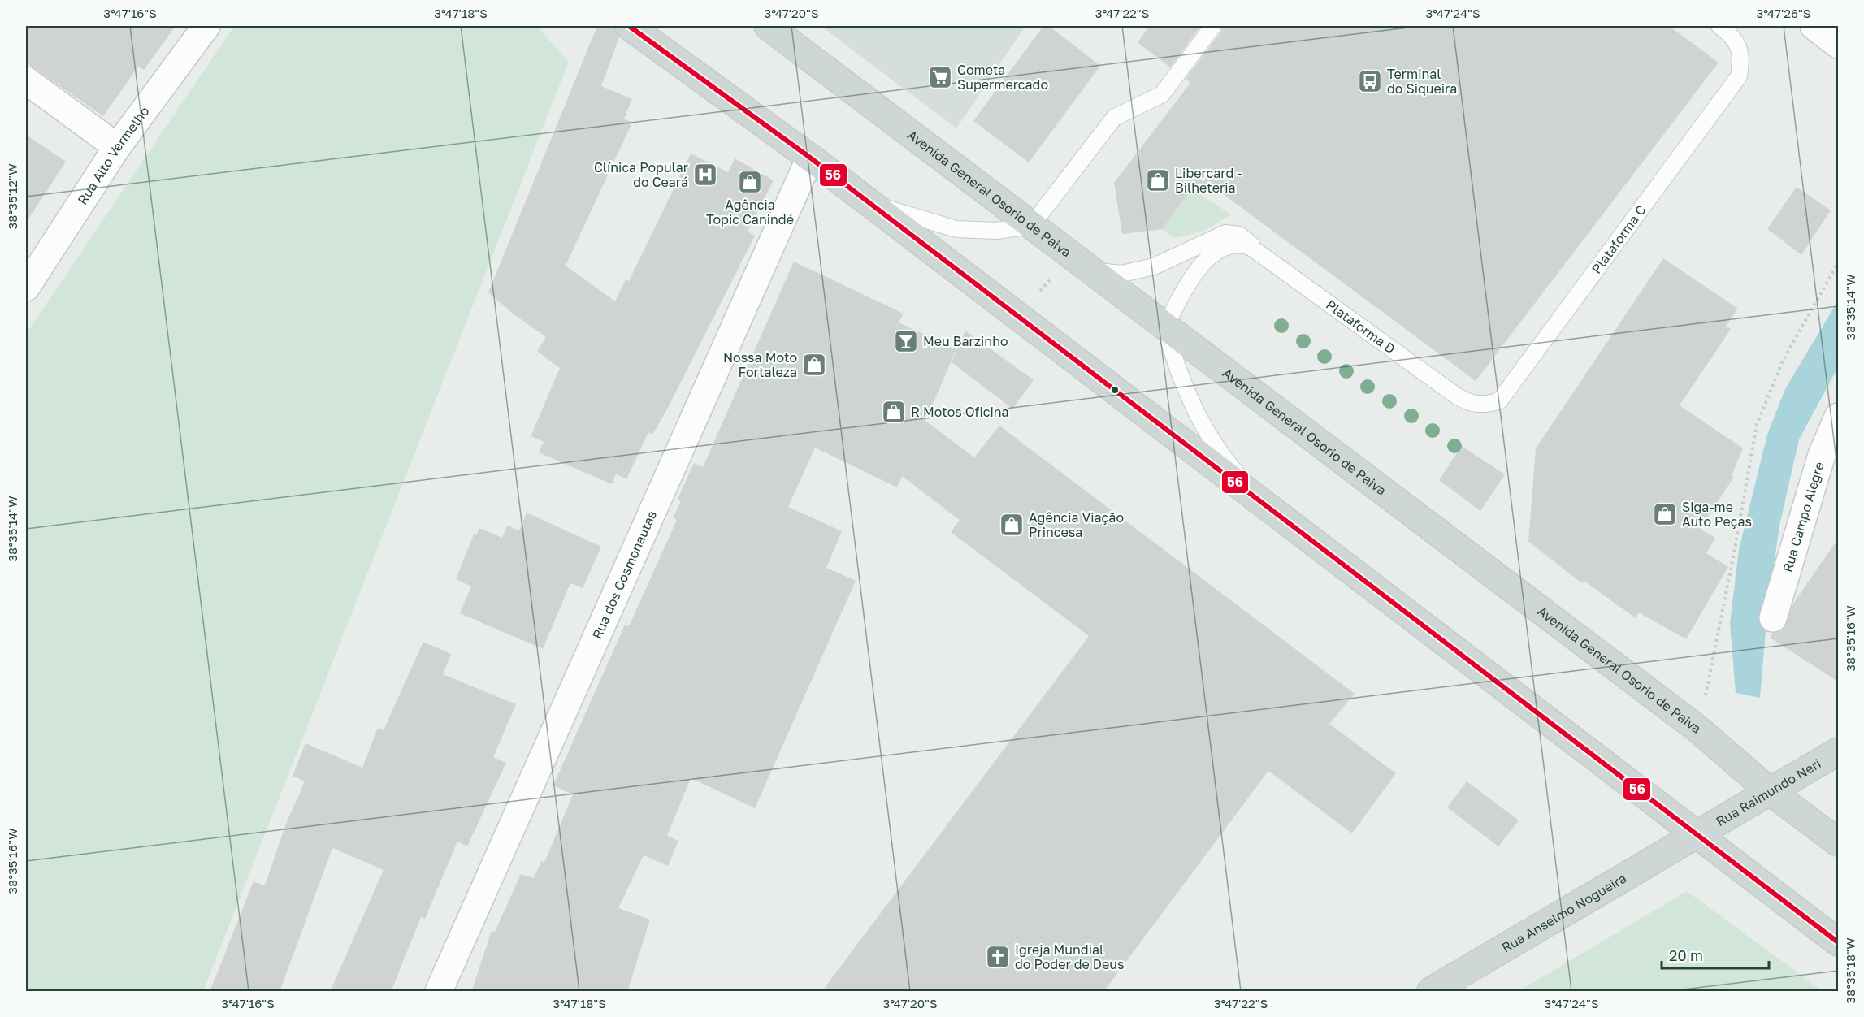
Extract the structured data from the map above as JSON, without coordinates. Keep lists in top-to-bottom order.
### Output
{
  "streets": {
    "main road": ["Avenida General Osório de Paiva", "Rua Raimundo Neri", "Rua Anselmo Nogueira"],
    "street": ["Rua Alto Vermelho", "Rua Campo Alegre", "Rua dos Cosmonautas"],
    "lane": ["Plataforma C", "Plataforma D"]
  },
  "crossings": [
    ["Avenida General Osório de Paiva", "Rua Raimundo Neri"],
    ["Plataforma C", "Plataforma D"],
    ["Rua Raimundo Neri", "Rua Anselmo Nogueira"]
  ],
  "places": {
    "supermarket": ["Cometa Supermercado"],
    "bus stop": ["Terminal do Siqueira"],
    "hospital": ["Clínica Popular do Ceará"],
    "shop": [
      "Libercard - Bilheteria",
      "Agência Topic Canindé",
      "Nossa Moto Fortaleza",
      "R Motos Oficina",
      "Siga-me Auto Peças",
      "Agência Viação Princesa"
    ],
    "bar": ["Meu Barzinho"],
    "church": ["Igreja Mundial do Poder de Deus"]
  },
  "lines": ["transit line 56"],
  "scale_bar": "20 m",
  "coordinates": [
    "3°47'16\"S",
    "3°47'18\"S",
    "3°47'20\"S",
    "3°47'22\"S",
    "3°47'24\"S",
    "3°47'26\"S",
    "38°35'12\"W",
    "38°35'14\"W",
    "38°35'16\"W",
    "38°35'18\"W"
  ]
}
